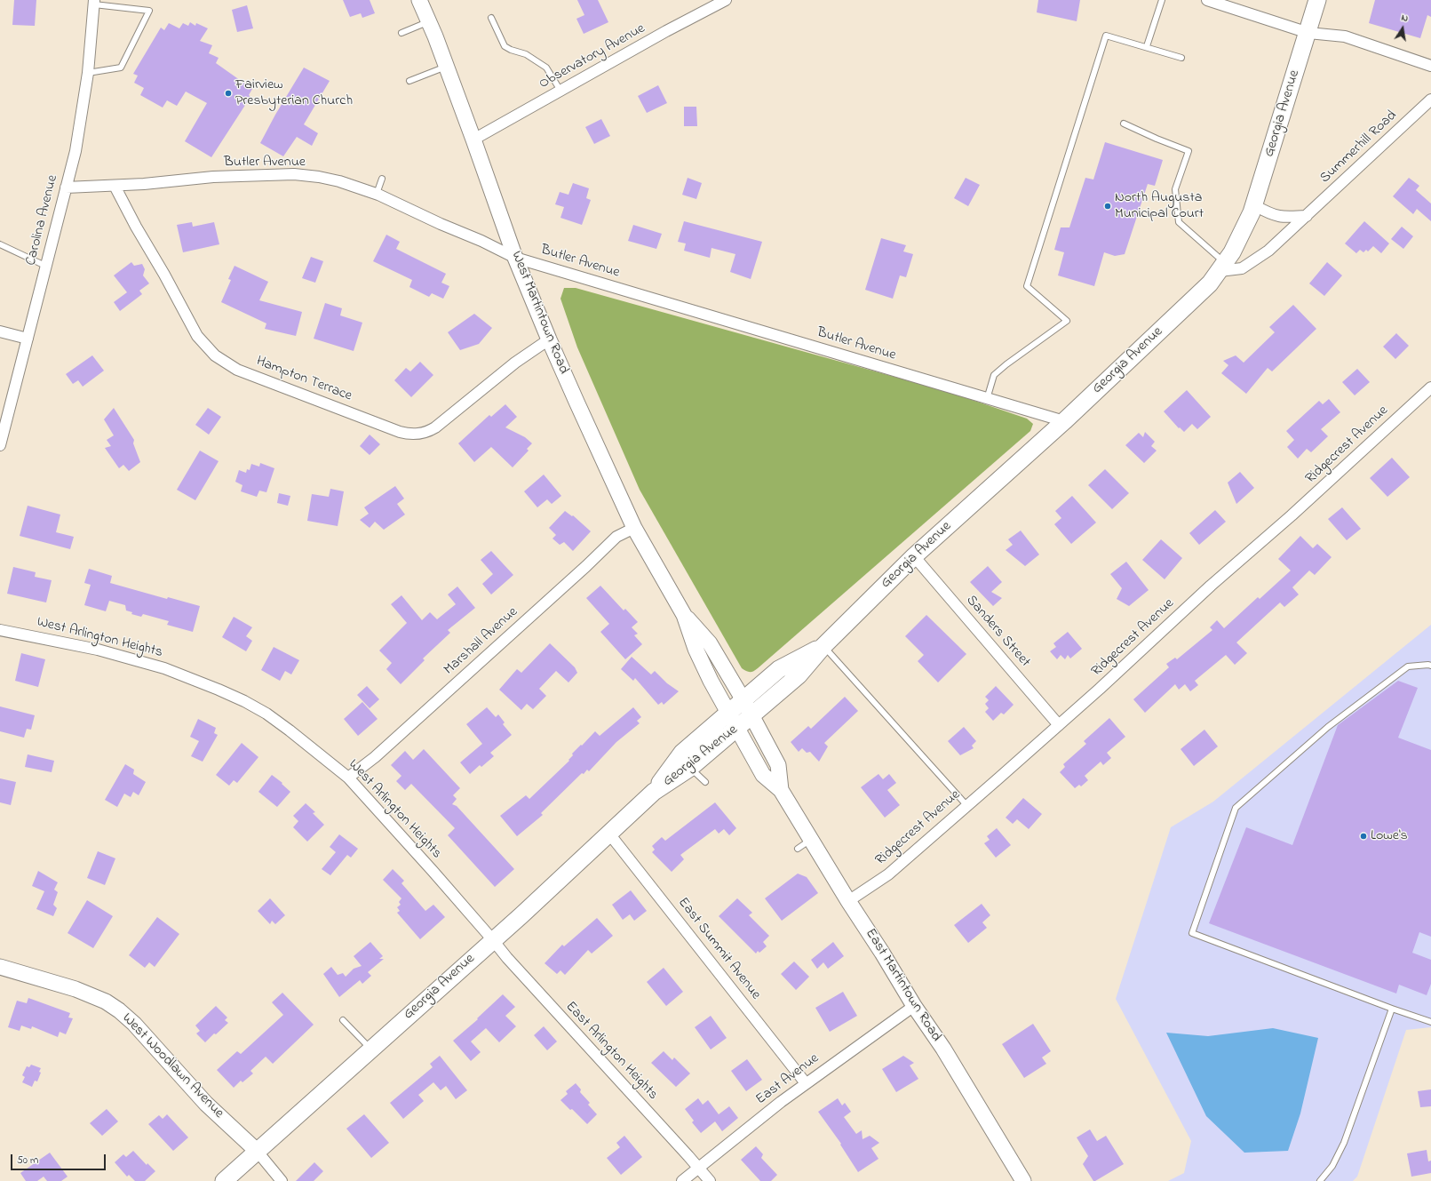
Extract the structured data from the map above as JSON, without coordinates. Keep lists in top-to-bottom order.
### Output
{
  "streets": {
    "main road": [
      "Georgia Avenue",
      "West Martintown Road",
      "East Martintown Road",
      "West Woodlawn Avenue"
    ],
    "street": [
      "Observatory Avenue",
      "Summerhill Road",
      "Butler Avenue",
      "Carolina Avenue",
      "Hampton Terrace",
      "Ridgecrest Avenue",
      "Sanders Street",
      "West Arlington Heights",
      "Marshall Avenue",
      "East Summit Avenue",
      "East Arlington Heights",
      "East Avenue"
    ]
  },
  "crossings": [
    ["Observatory Avenue", "West Martintown Road"],
    ["Georgia Avenue", "Summerhill Road"],
    ["Georgia Avenue", "Butler Avenue"],
    ["Georgia Avenue", "West Martintown Road"],
    ["Georgia Avenue", "Sanders Street"],
    ["Georgia Avenue", "West Arlington Heights"],
    ["Georgia Avenue", "East Summit Avenue"],
    ["Georgia Avenue", "East Martintown Road"],
    ["Georgia Avenue", "East Arlington Heights"],
    ["Georgia Avenue", "West Woodlawn Avenue"],
    ["Butler Avenue", "Carolina Avenue"],
    ["Butler Avenue", "West Martintown Road"],
    ["Butler Avenue", "Hampton Terrace"],
    ["West Martintown Road", "Hampton Terrace"],
    ["West Martintown Road", "Marshall Avenue"],
    ["West Martintown Road", "East Martintown Road"],
    ["Ridgecrest Avenue", "Sanders Street"],
    ["Ridgecrest Avenue", "East Martintown Road"],
    ["West Arlington Heights", "Marshall Avenue"],
    ["West Arlington Heights", "East Arlington Heights"],
    ["East Summit Avenue", "East Avenue"],
    ["East Martintown Road", "East Avenue"],
    ["East Arlington Heights", "East Avenue"]
  ],
  "places": ["Fairview Presbyterian Church", "North Augusta Municipal Court", "Lowe's"],
  "scale_bar": "50 m",
  "north": "top"
}
